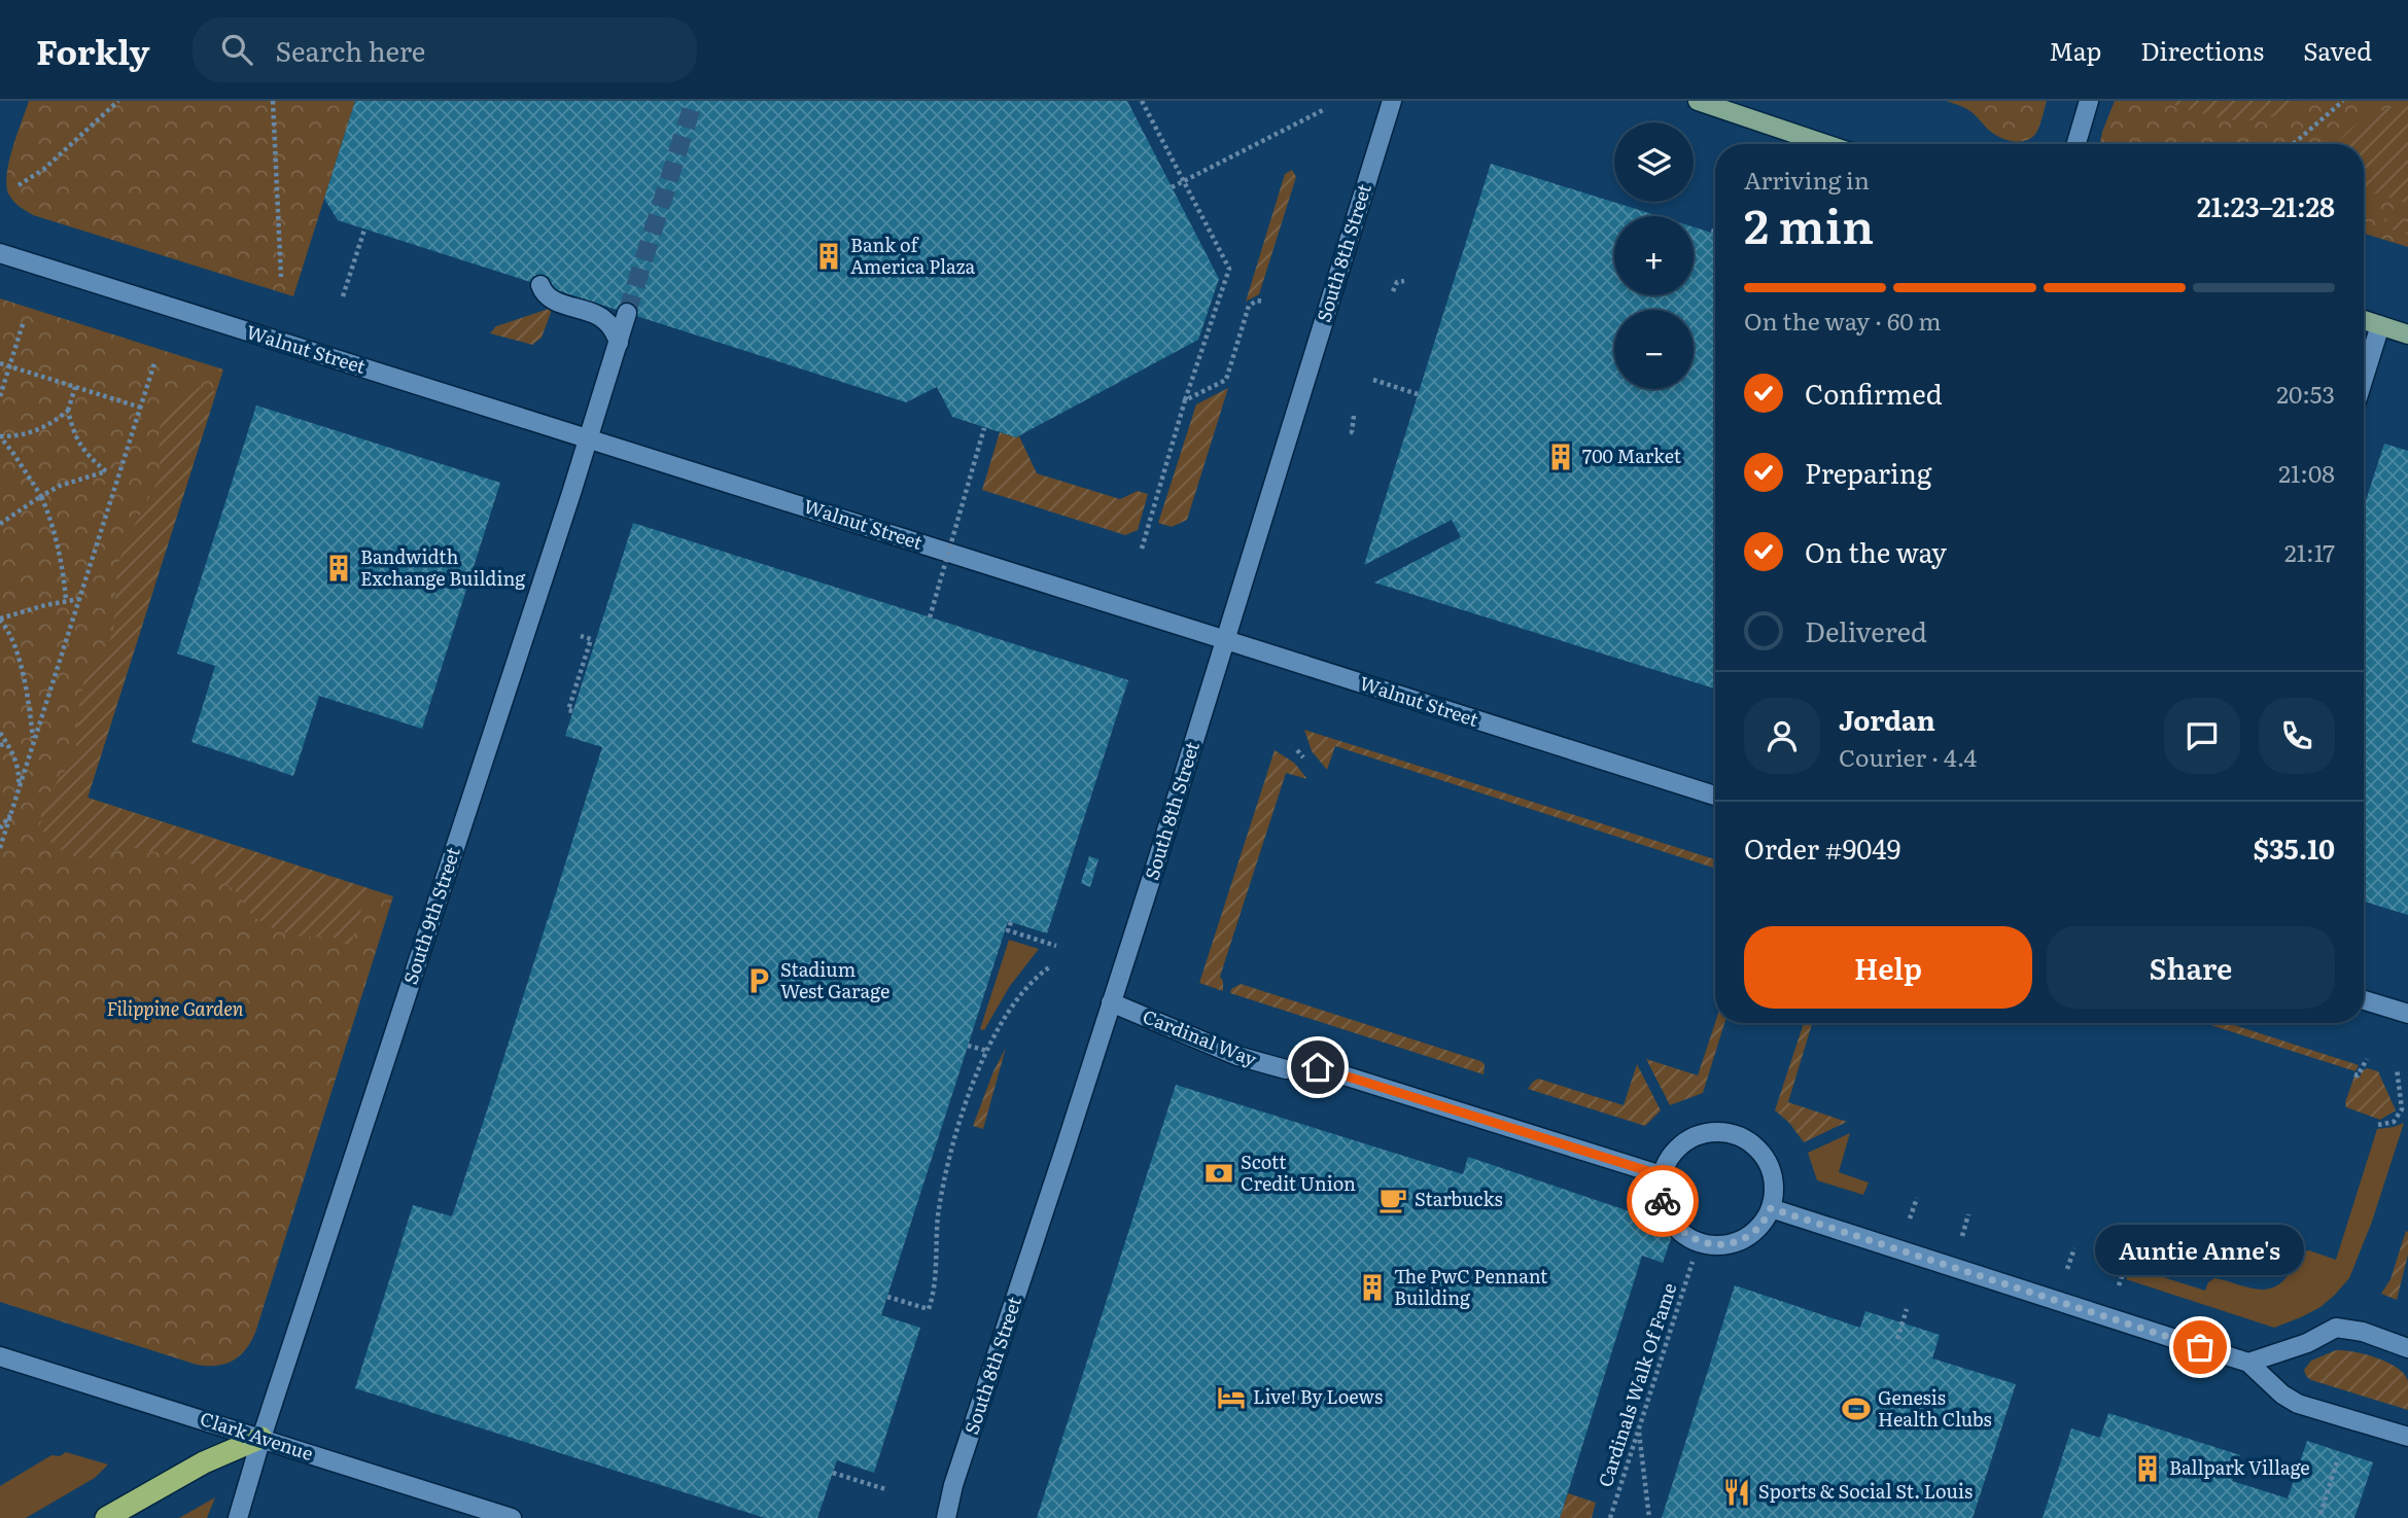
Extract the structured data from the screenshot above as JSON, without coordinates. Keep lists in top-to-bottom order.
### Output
{
  "streets": {
    "street": [
      "South 8th Street",
      "Walnut Street",
      "South 9th Street",
      "Cardinal Way",
      "Clark Avenue"
    ],
    "path": ["Cardinals Walk Of Fame"]
  },
  "crossings": [
    ["South 8th Street", "Walnut Street"],
    ["South 8th Street", "Cardinal Way"],
    ["Walnut Street", "South 9th Street"],
    ["South 9th Street", "Clark Avenue"]
  ],
  "parks": ["Filippine Garden"],
  "places": {
    "building": [
      "Bank of America Plaza",
      "700 Market",
      "Bandwidth Exchange Building",
      "The PwC Pennant Building",
      "Ballpark Village"
    ],
    "parking": ["Stadium West Garage"],
    "bank": ["Scott Credit Union"],
    "cafe": ["Starbucks"],
    "other": ["Auntie Anne's"],
    "hotel": ["Live! By Loews"],
    "sports": ["Genesis Health Clubs"],
    "restaurant": ["Sports & Social St. Louis"]
  },
  "page": {
    "header": "Forkly",
    "search": "Search here",
    "nav": ["Map", "Directions", "Saved"],
    "map_buttons": ["+", "−"],
    "heading": ["2 min", "Arriving in", "21:23–21:28"],
    "panel": [
      "Jordan",
      "Courier · 4.4",
      "Order #9049",
      "$35.10"
    ],
    "bar": "On the way · 60 m",
    "list": [
      ["Confirmed", "20:53"],
      ["Preparing", "21:08"],
      ["On the way", "21:17"],
      "Delivered"
    ],
    "buttons": ["Help", "Share"],
    "bubble": "Auntie Anne's"
  }
}
